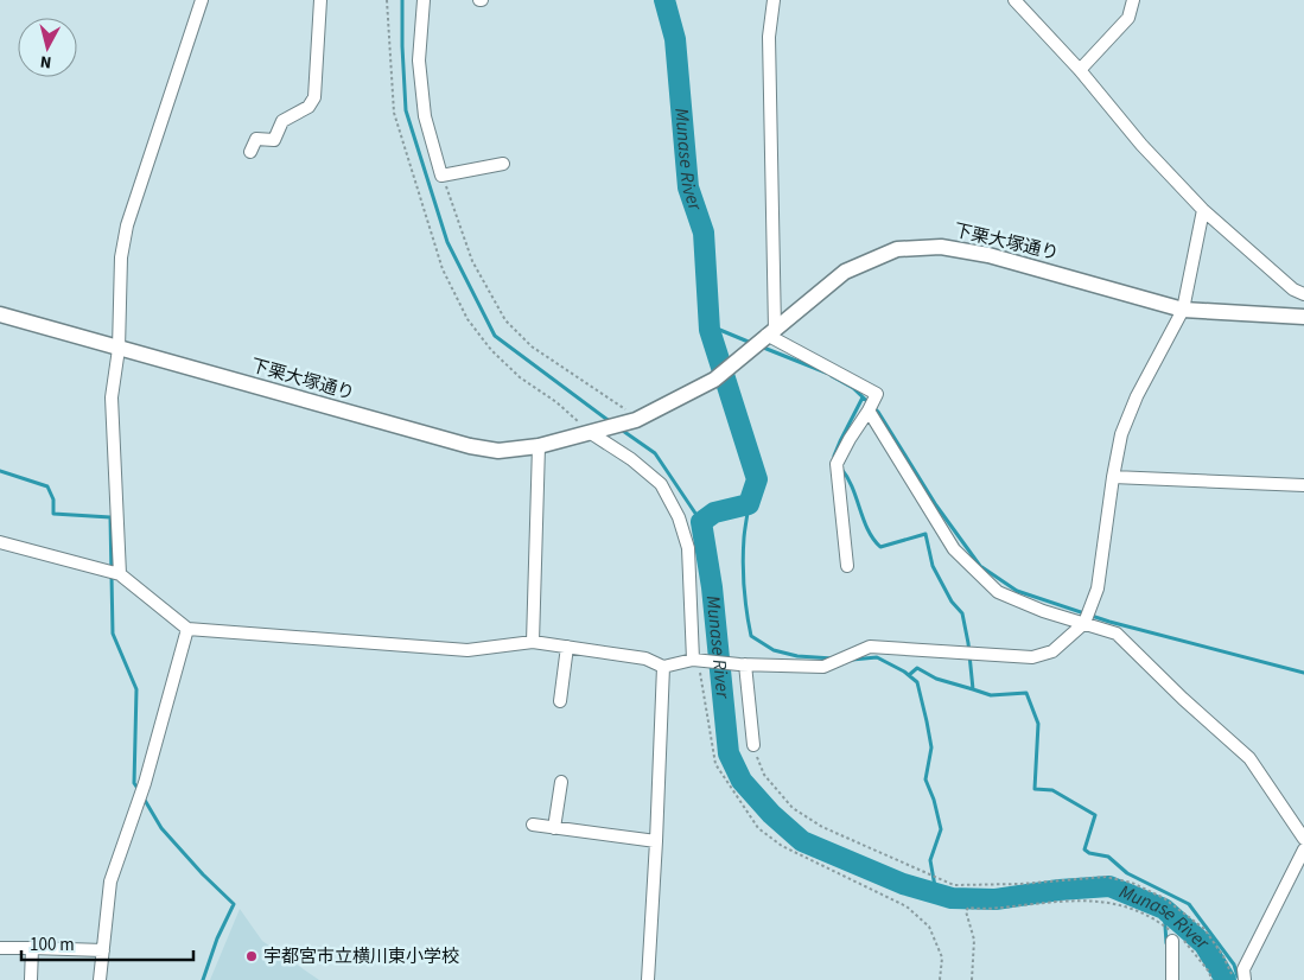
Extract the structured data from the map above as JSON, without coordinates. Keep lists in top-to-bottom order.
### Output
{
  "streets": {
    "street": ["下栗大塚通り"]
  },
  "water": ["Munase River"],
  "places": ["宇都宮市立横川東小学校"],
  "scale_bar": "100 m",
  "north": "bottom"
}
